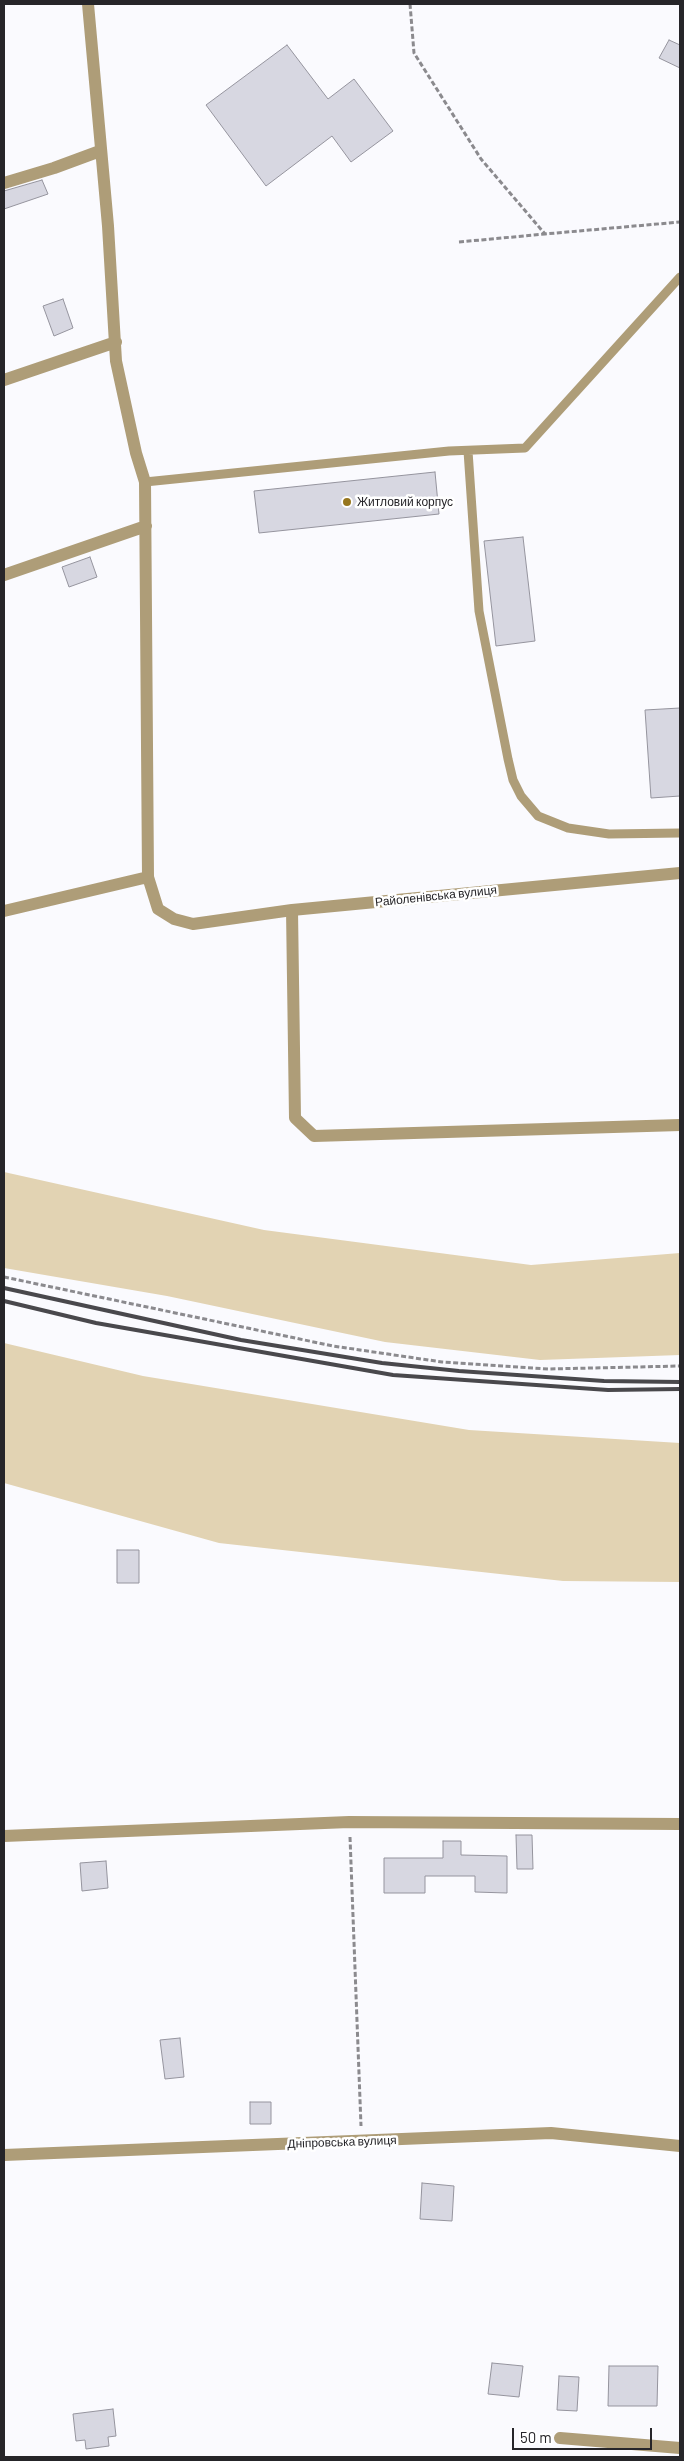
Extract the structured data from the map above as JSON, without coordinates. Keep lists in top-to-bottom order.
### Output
{
  "streets": {
    "street": ["Райоленівська вулиця", "Дніпровська вулиця"]
  },
  "places": ["Житловий корпус"],
  "scale_bar": "50 m"
}
